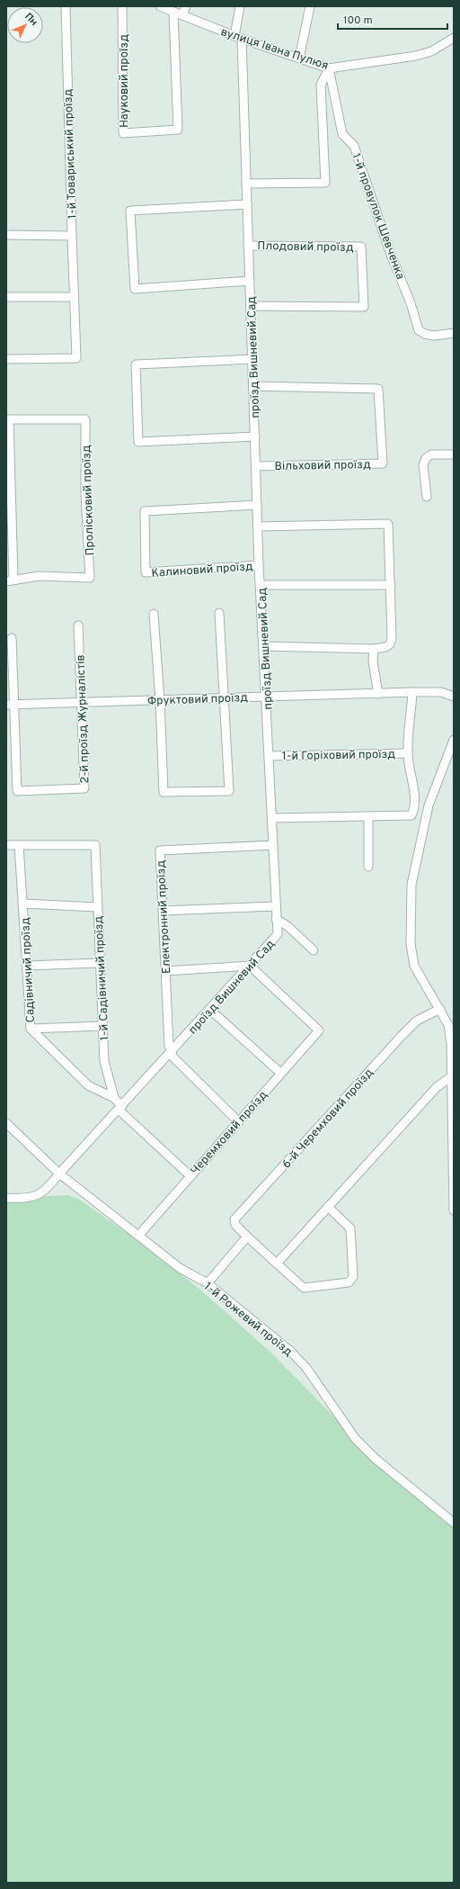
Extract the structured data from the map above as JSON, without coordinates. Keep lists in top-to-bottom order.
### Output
{
  "streets": {
    "street": [
      "вулиця Івана Пулюя",
      "Науковий проїзд",
      "1-й Товариський проїзд",
      "1-й провулок Шевченка",
      "Плодовий проїзд",
      "проїзд Вишневий Сад",
      "Вільховий проїзд",
      "Пролісковий проїзд",
      "Калиновий проїзд",
      "Фруктовий проїзд",
      "2-й проїзд Журналістів",
      "1-й Горіховий проїзд",
      "Електронний проїзд",
      "Садівничий проїзд",
      "1-й Садівничий проїзд",
      "6-й Черемховий проїзд",
      "Черемховий проїзд",
      "1-й Рожевий проїзд"
    ]
  },
  "crossings": [
    ["вулиця Івана Пулюя", "Науковий проїзд"],
    ["вулиця Івана Пулюя", "1-й провулок Шевченка"],
    ["вулиця Івана Пулюя", "проїзд Вишневий Сад"],
    ["Плодовий проїзд", "проїзд Вишневий Сад"],
    ["проїзд Вишневий Сад", "Вільховий проїзд"],
    ["проїзд Вишневий Сад", "Калиновий проїзд"],
    ["проїзд Вишневий Сад", "Фруктовий проїзд"],
    ["проїзд Вишневий Сад", "1-й Горіховий проїзд"],
    ["проїзд Вишневий Сад", "Електронний проїзд"],
    ["проїзд Вишневий Сад", "1-й Садівничий проїзд"],
    ["проїзд Вишневий Сад", "Черемховий проїзд"],
    ["проїзд Вишневий Сад", "1-й Рожевий проїзд"],
    ["Фруктовий проїзд", "2-й проїзд Журналістів"],
    ["Садівничий проїзд", "1-й Садівничий проїзд"],
    ["1-й Садівничий проїзд", "Черемховий проїзд"],
    ["Черемховий проїзд", "1-й Рожевий проїзд"]
  ],
  "scale_bar": "100 m",
  "north": "top right"
}
